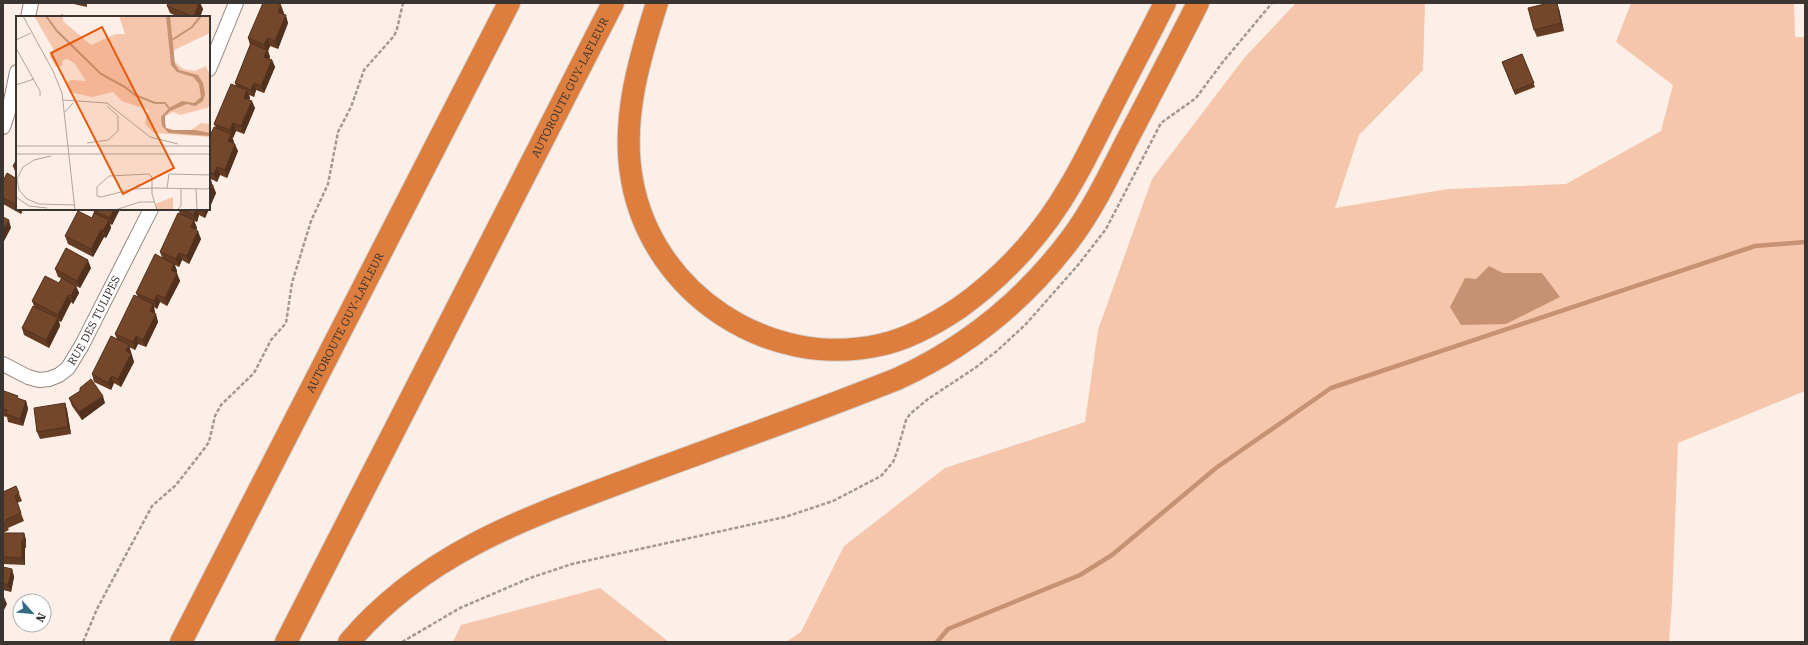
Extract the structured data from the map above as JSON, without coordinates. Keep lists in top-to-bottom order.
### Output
{
  "streets": {
    "highway": ["AUTOROUTE GUY-LAFLEUR"],
    "street": ["RUE DES TULIPES"]
  },
  "north": "bottom right"
}
